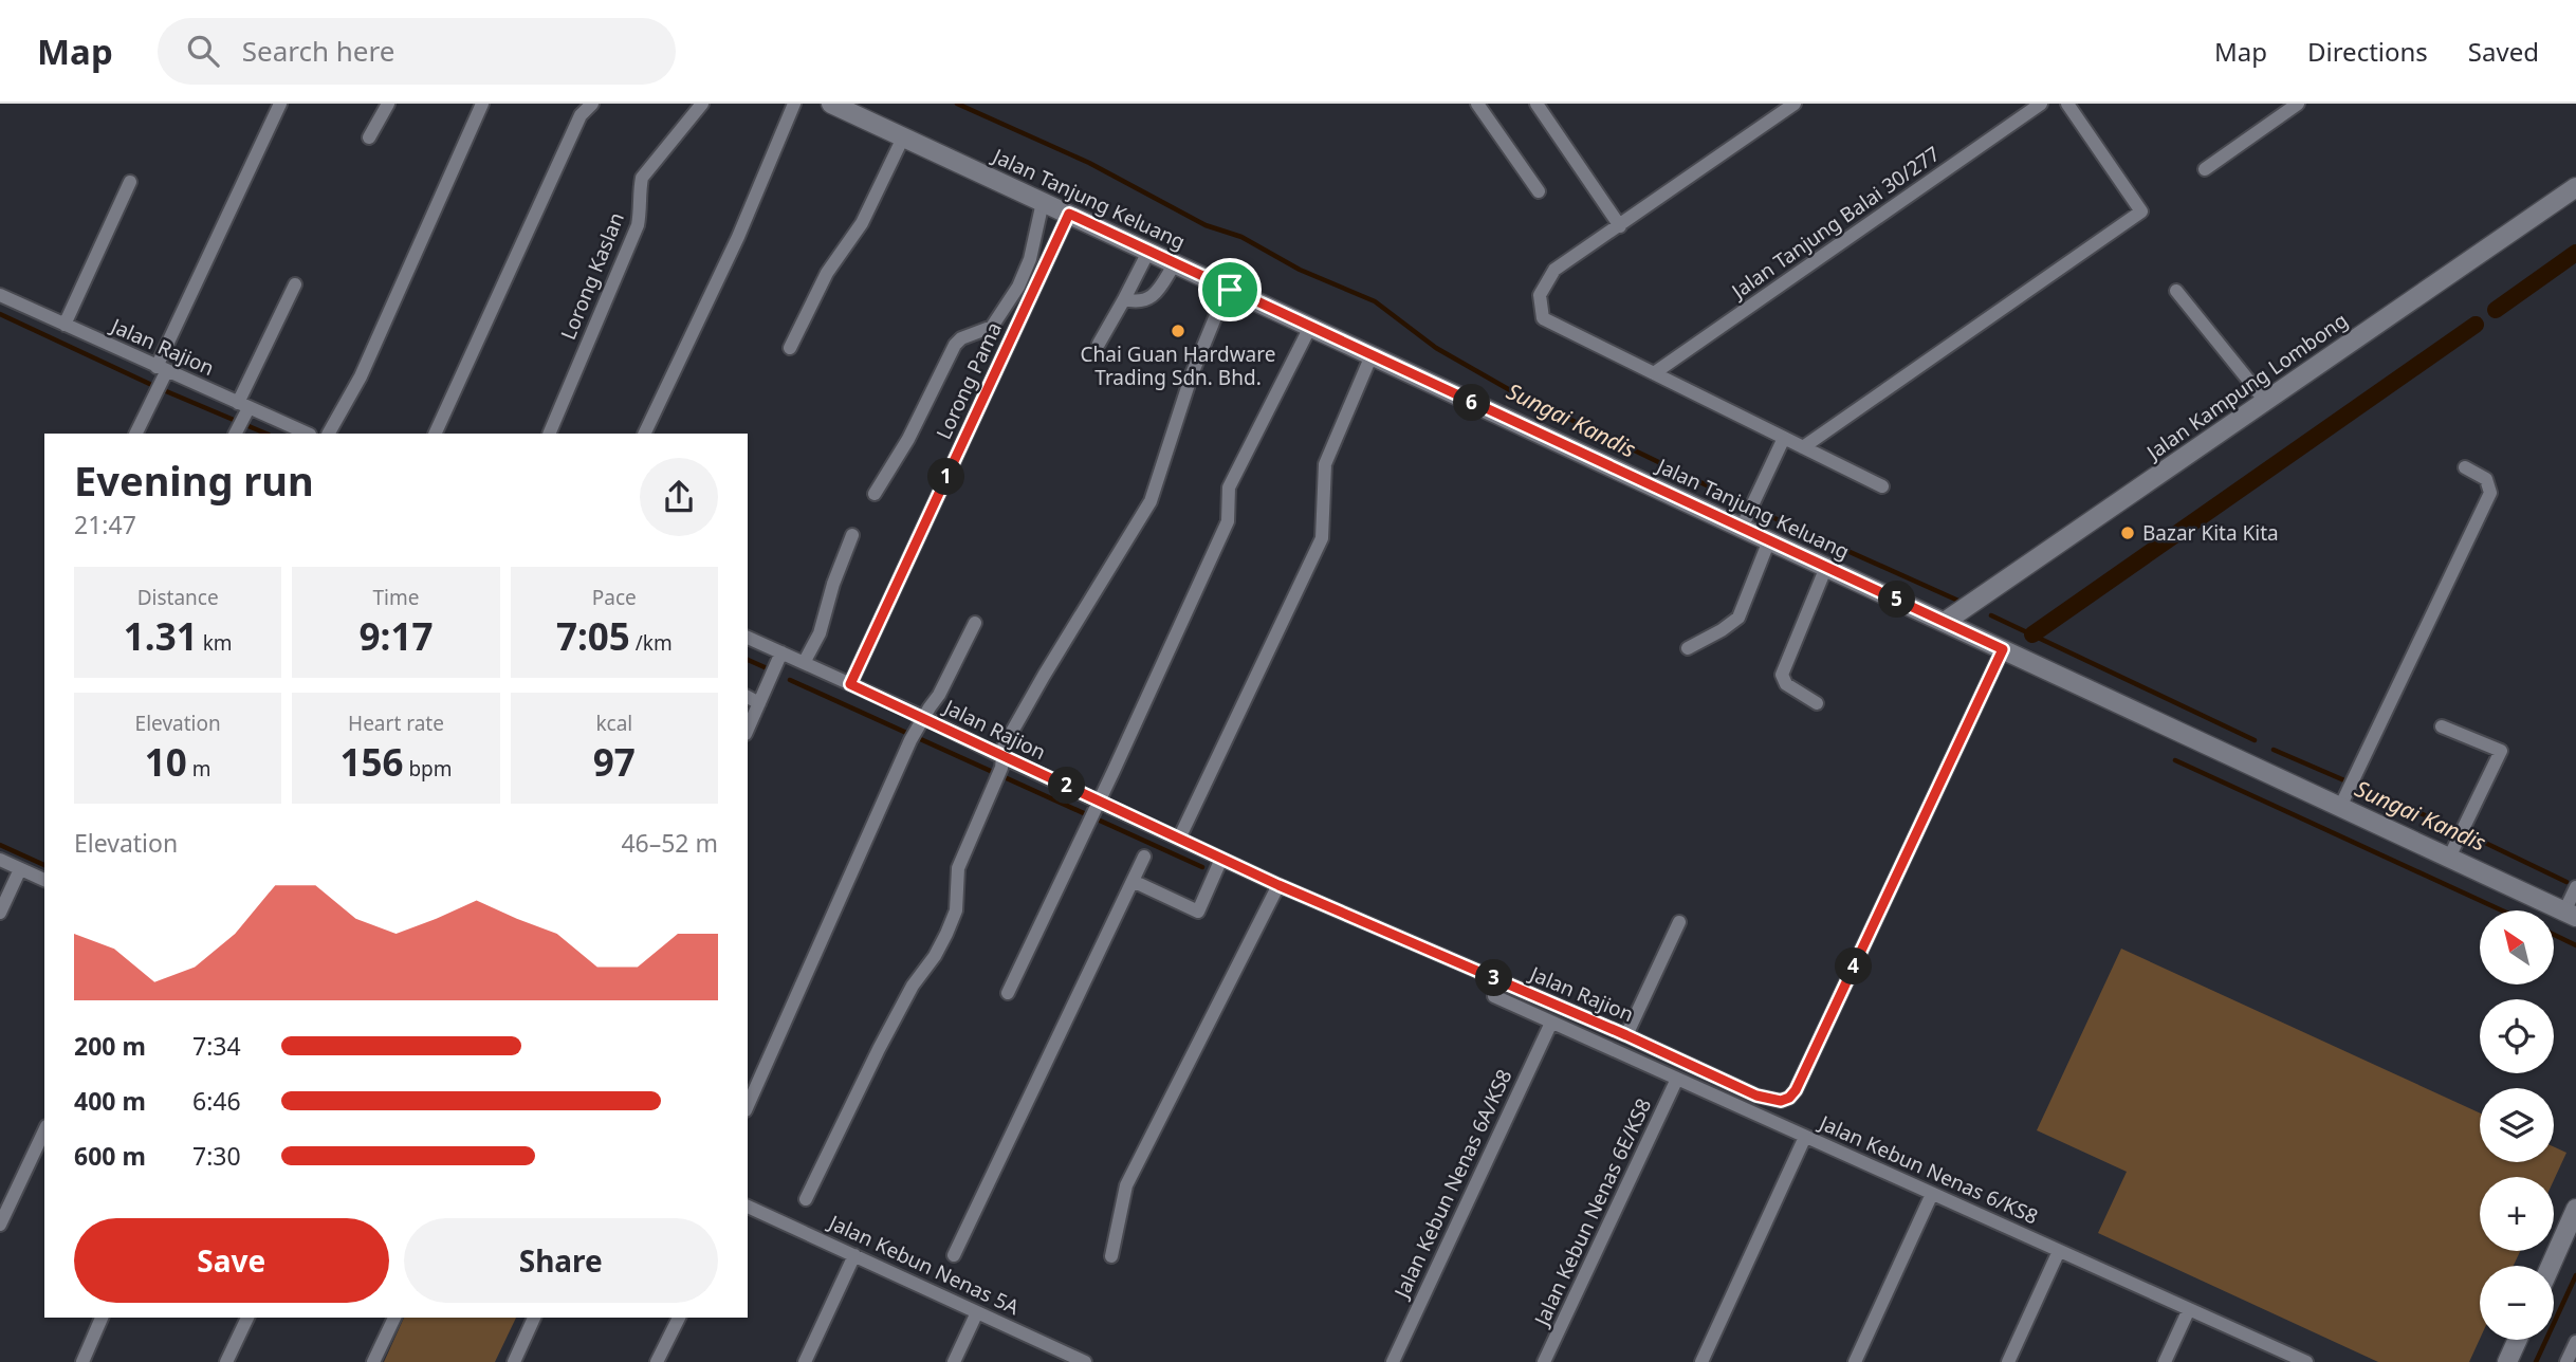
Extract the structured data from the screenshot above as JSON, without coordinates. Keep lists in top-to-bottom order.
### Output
{
  "streets": {
    "main road": ["Jalan Tanjung Keluang", "Jalan Kampung Lombong"],
    "street": [
      "Jalan Tanjung Balai 30/277",
      "Lorong Kaslan",
      "Jalan Rajion",
      "Lorong Pama",
      "Jalan Kebun Nenas 6/KS8",
      "Jalan Kebun Nenas 6A/KS8",
      "Jalan Kebun Nenas 6E/KS8",
      "Jalan Kebun Nenas 5A"
    ]
  },
  "crossings": [
    ["Jalan Tanjung Keluang", "Jalan Rajion"],
    ["Jalan Tanjung Keluang", "Lorong Pama"],
    ["Jalan Tanjung Keluang", "Jalan Kampung Lombong"],
    ["Jalan Rajion", "Lorong Pama"],
    ["Jalan Kebun Nenas 6/KS8", "Jalan Kebun Nenas 6A/KS8"],
    ["Jalan Kebun Nenas 6/KS8", "Jalan Kebun Nenas 6E/KS8"]
  ],
  "water": ["Sungai Kandis"],
  "places": ["Chai Guan Hardware Trading Sdn. Bhd.", "Bazar Kita Kita"],
  "north": "top left",
  "page": {
    "header": "Map",
    "search": "Search here",
    "nav": ["Map", "Directions", "Saved"],
    "pins": [
      "6",
      "1",
      "5",
      "2",
      "4",
      "3"
    ],
    "heading": ["Evening run", "21:47"],
    "stats": [
      ["Distance", "1.31 km"],
      ["Time", "9:17"],
      ["Pace", "7:05 /km"],
      ["Elevation", "10 m"],
      ["Heart rate", "156 bpm"],
      ["kcal", "97"]
    ],
    "chart": ["Elevation", "46–52 m"],
    "map_buttons": ["+", "−"],
    "list": [
      {
        "name": "200 m",
        "note": "7:34"
      },
      {
        "name": "400 m",
        "note": "6:46"
      },
      {
        "name": "600 m",
        "note": "7:30"
      }
    ],
    "buttons": ["Save", "Share"]
  }
}
